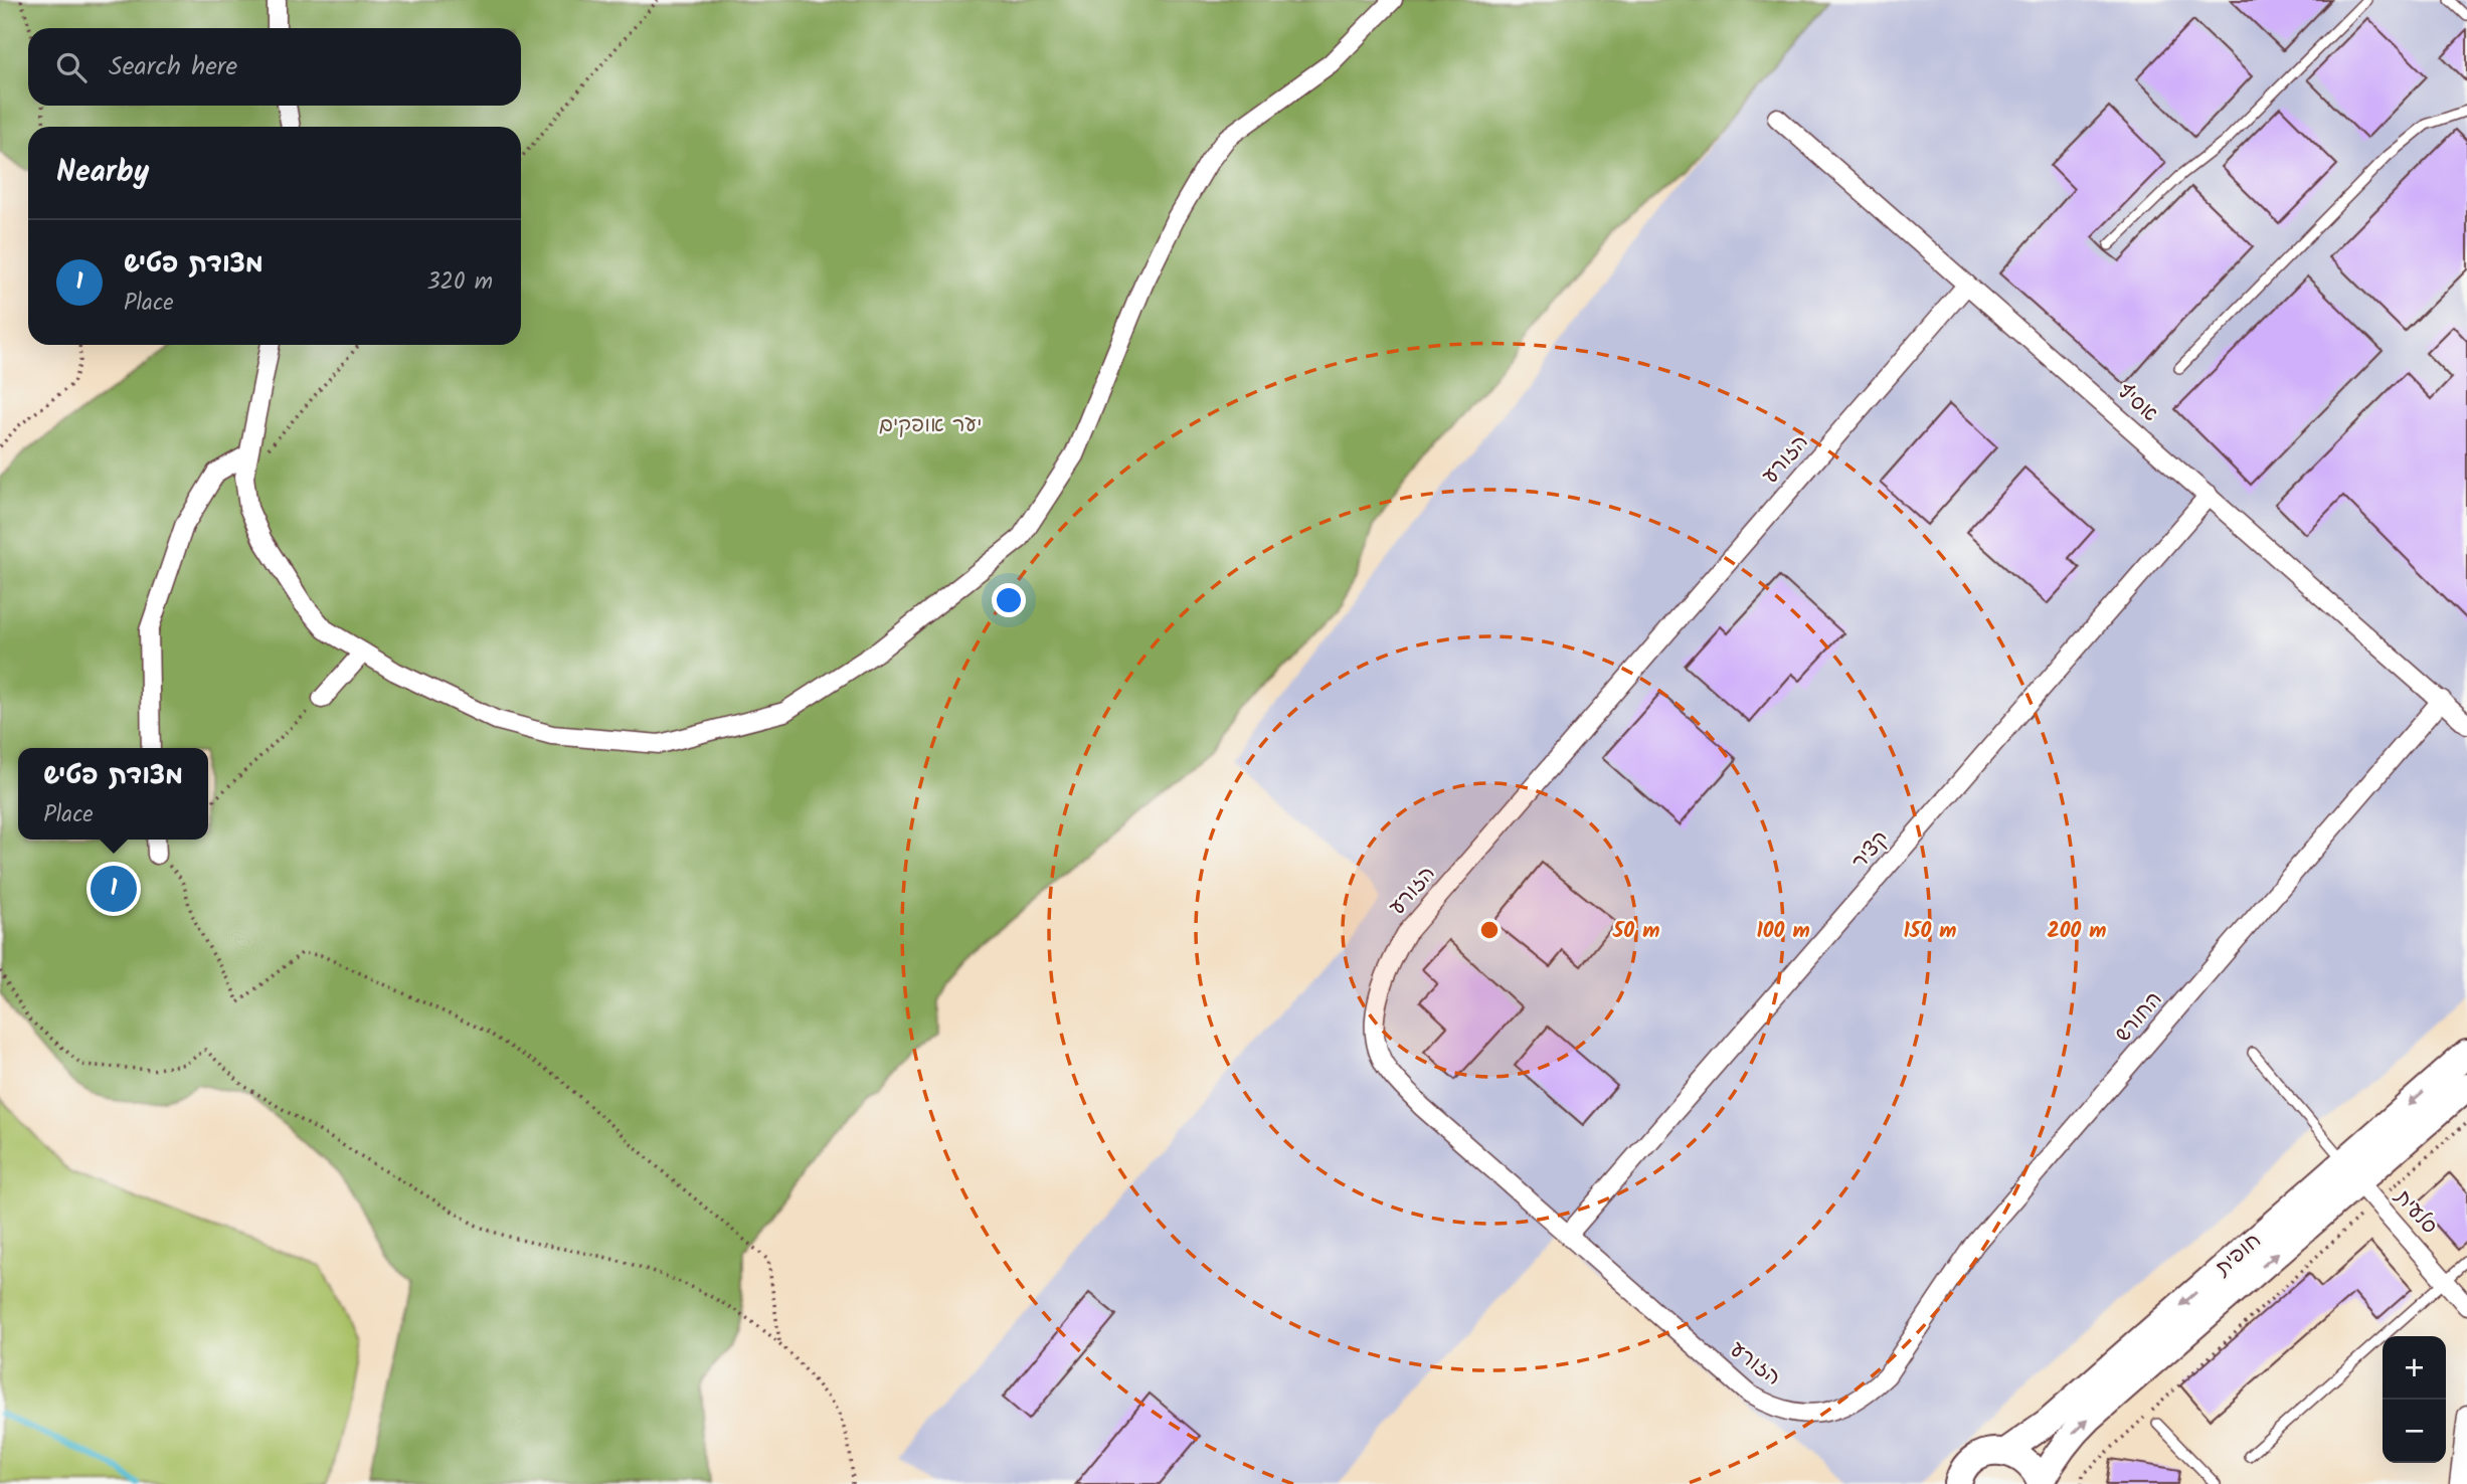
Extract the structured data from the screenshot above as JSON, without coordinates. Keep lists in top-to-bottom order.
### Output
{
  "streets": {
    "main road": ["חופית"],
    "street": [
      "אסיף",
      "הזורע",
      "קציר",
      "החורש",
      "סלעית"
    ]
  },
  "crossings": [
    ["אסיף", "הזורע"],
    ["אסיף", "קציר"],
    ["אסיף", "החורש"],
    ["הזורע", "קציר"],
    ["הזורע", "החורש"],
    ["סלעית", "חופית"]
  ],
  "parks": ["יער אופקים"],
  "page": {
    "search": "Search here",
    "heading": "Nearby",
    "list": [
      {
        "mark": "1",
        "name": "מצודת פטיש",
        "note": "Place",
        "value": "320 m"
      }
    ],
    "popup": ["מצודת פטיש", "Place"],
    "pins": "1",
    "map_buttons": ["+", "−"]
  },
  "rings": [
    "50 m",
    "100 m",
    "150 m",
    "200 m"
  ]
}
